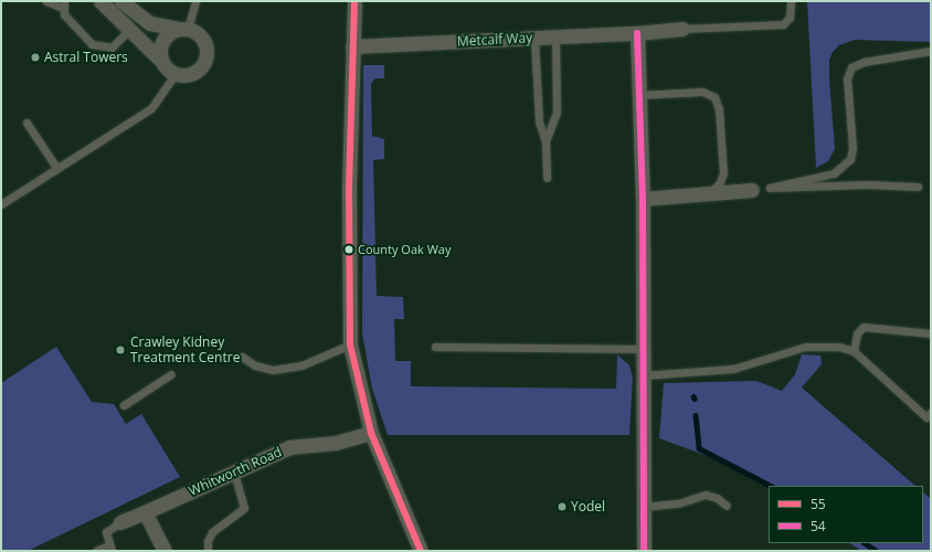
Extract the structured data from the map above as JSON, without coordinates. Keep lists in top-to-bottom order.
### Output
{
  "streets": {
    "street": ["Metcalf Way", "Whitworth Road"]
  },
  "places": [
    "Astral Towers",
    "County Oak Way",
    "Crawley Kidney Treatment Centre",
    "Yodel"
  ],
  "lines": ["transit line 55", "transit line 54"],
  "legend": ["55", "54"]
}
